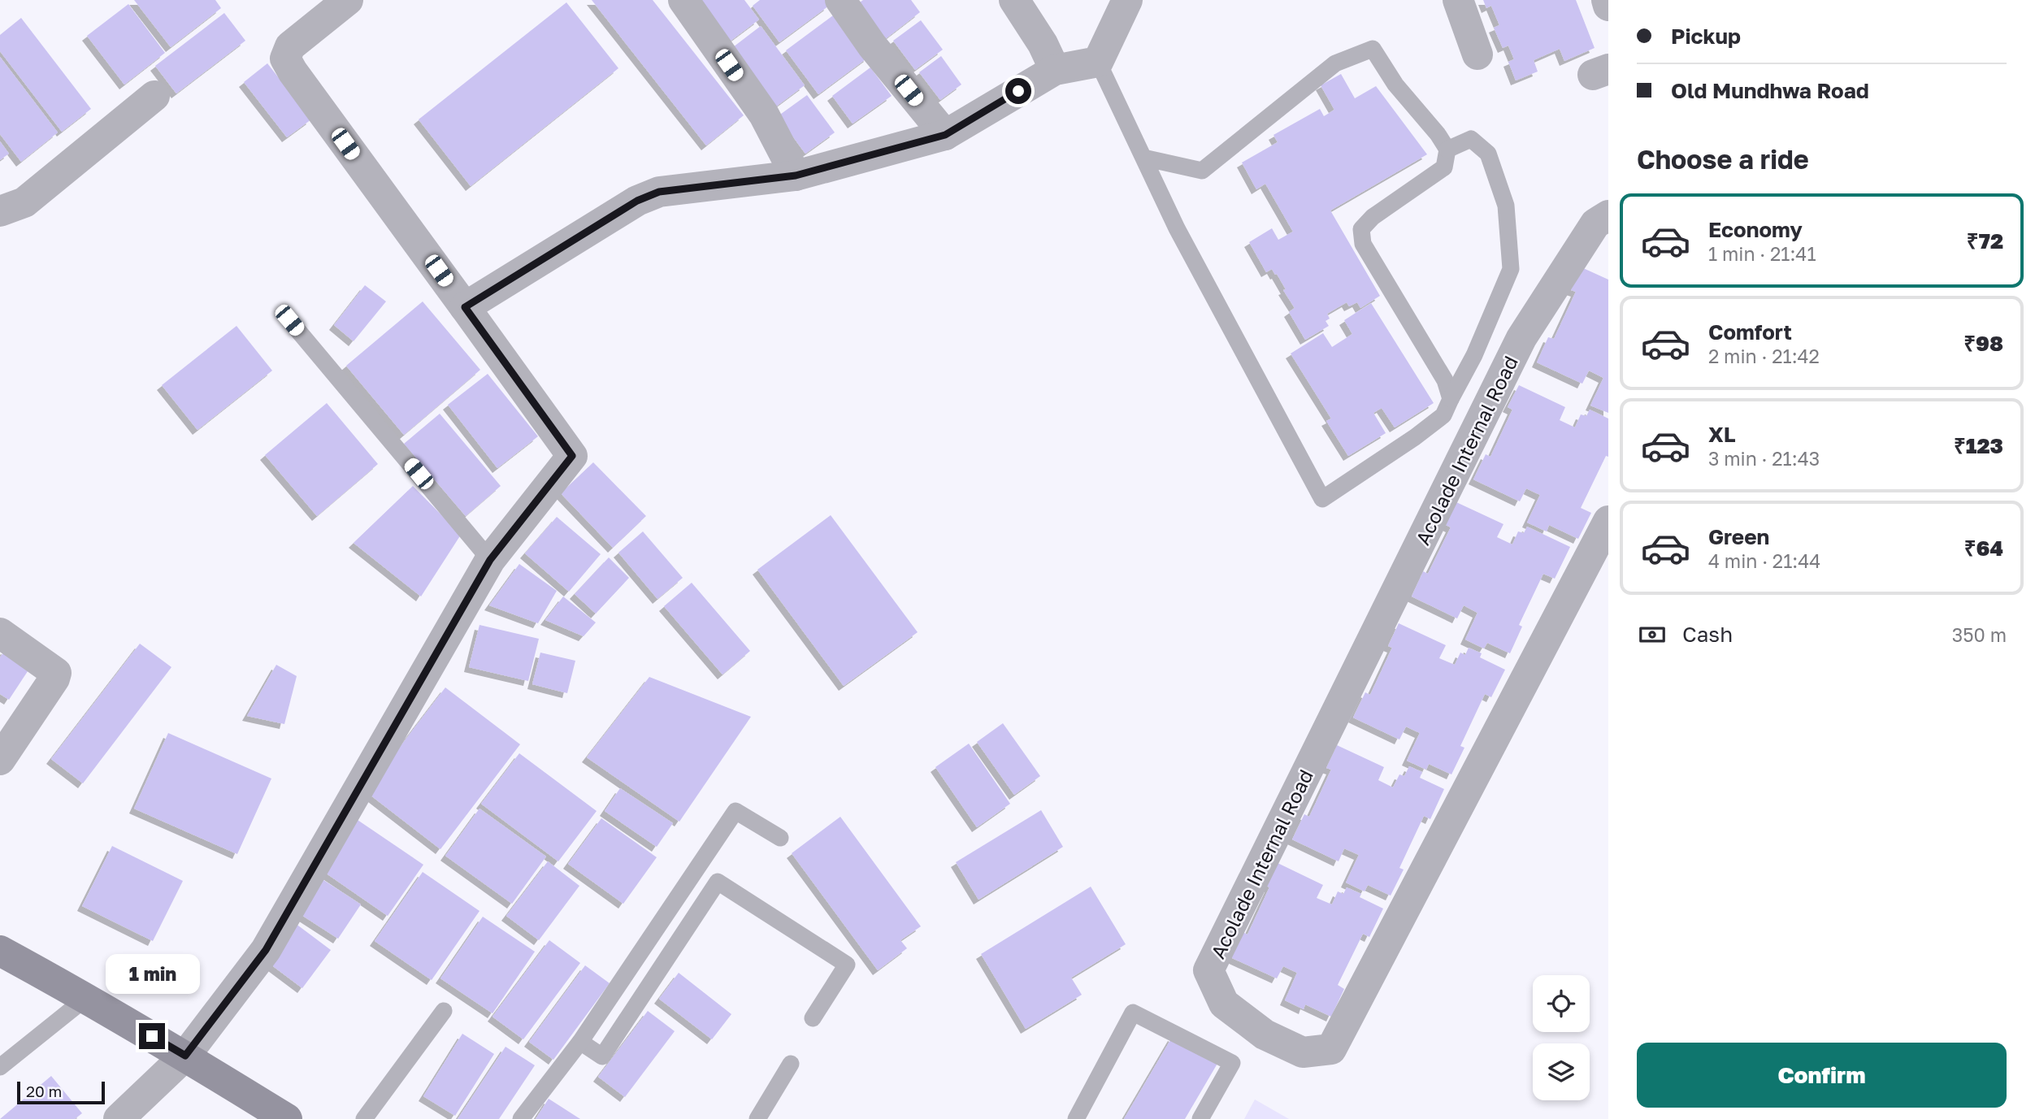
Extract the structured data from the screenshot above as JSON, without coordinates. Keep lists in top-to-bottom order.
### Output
{
  "streets": {
    "street": ["Acolade Internal Road"]
  },
  "scale_bar": "20 m",
  "page": {
    "banner": ["Pickup", "Old Mundhwa Road"],
    "heading": "Choose a ride",
    "list": [
      {
        "name": "Economy",
        "note": "1 min · 21:41",
        "value": "₹72"
      },
      {
        "name": "Comfort",
        "note": "2 min · 21:42",
        "value": "₹98"
      },
      {
        "name": "XL",
        "note": "3 min · 21:43",
        "value": "₹123"
      },
      {
        "name": "Green",
        "note": "4 min · 21:44",
        "value": "₹64"
      }
    ],
    "pay": ["Cash", "350 m"],
    "bubble": "1 min",
    "buttons": "Confirm",
    "scale": "20 m"
  }
}
